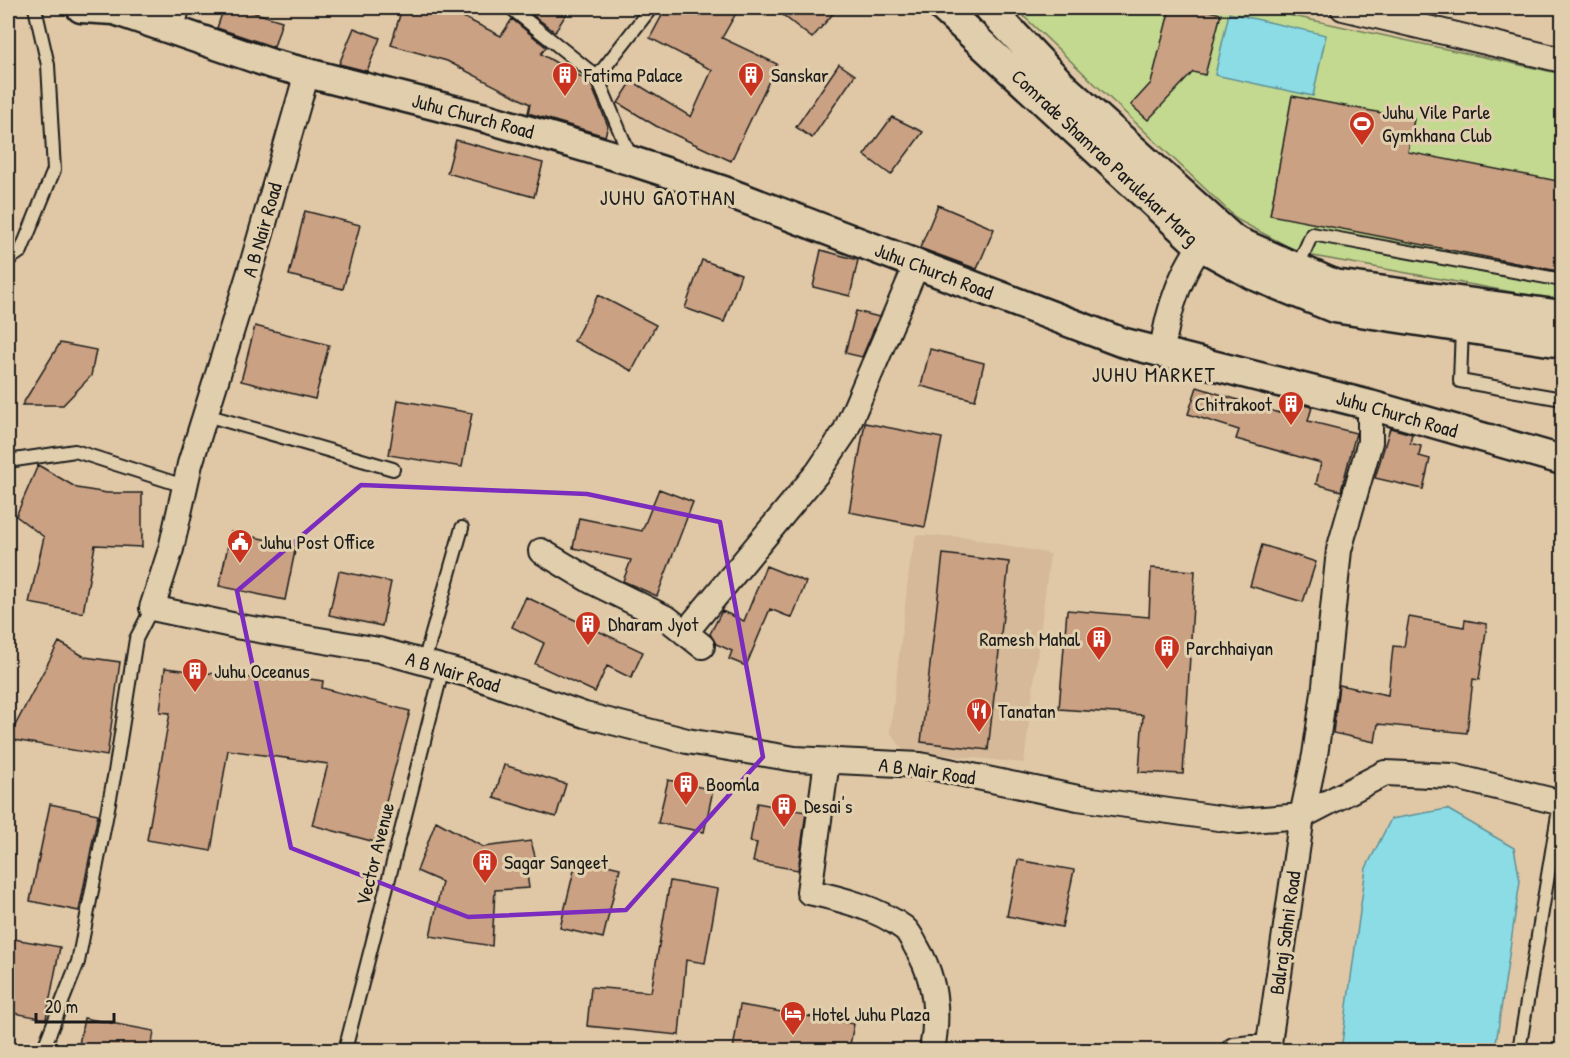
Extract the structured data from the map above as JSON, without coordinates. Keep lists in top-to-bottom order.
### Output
{
  "streets": {
    "street": [
      "Juhu Church Road",
      "Comrade Shamrao Parulekar Marg",
      "A B Nair Road",
      "Balraj Sahni Road"
    ],
    "lane": ["Vector Avenue"]
  },
  "crossings": [
    ["Juhu Church Road", "A B Nair Road"],
    ["Juhu Church Road", "Balraj Sahni Road"],
    ["A B Nair Road", "Vector Avenue"],
    ["A B Nair Road", "Balraj Sahni Road"]
  ],
  "districts": ["JUHU GAOTHAN", "JUHU MARKET"],
  "places": {
    "building": [
      "Fatima Palace",
      "Sanskar",
      "Chitrakoot",
      "Dharam Jyot",
      "Ramesh Mahal",
      "Parchhaiyan",
      "Juhu Oceanus",
      "Boomla",
      "Desai's",
      "Sagar Sangeet"
    ],
    "sports": ["Juhu Vile Parle Gymkhana Club"],
    "public building": ["Juhu Post Office"],
    "restaurant": ["Tanatan"],
    "hotel": ["Hotel Juhu Plaza"]
  },
  "scale_bar": "20 m"
}
